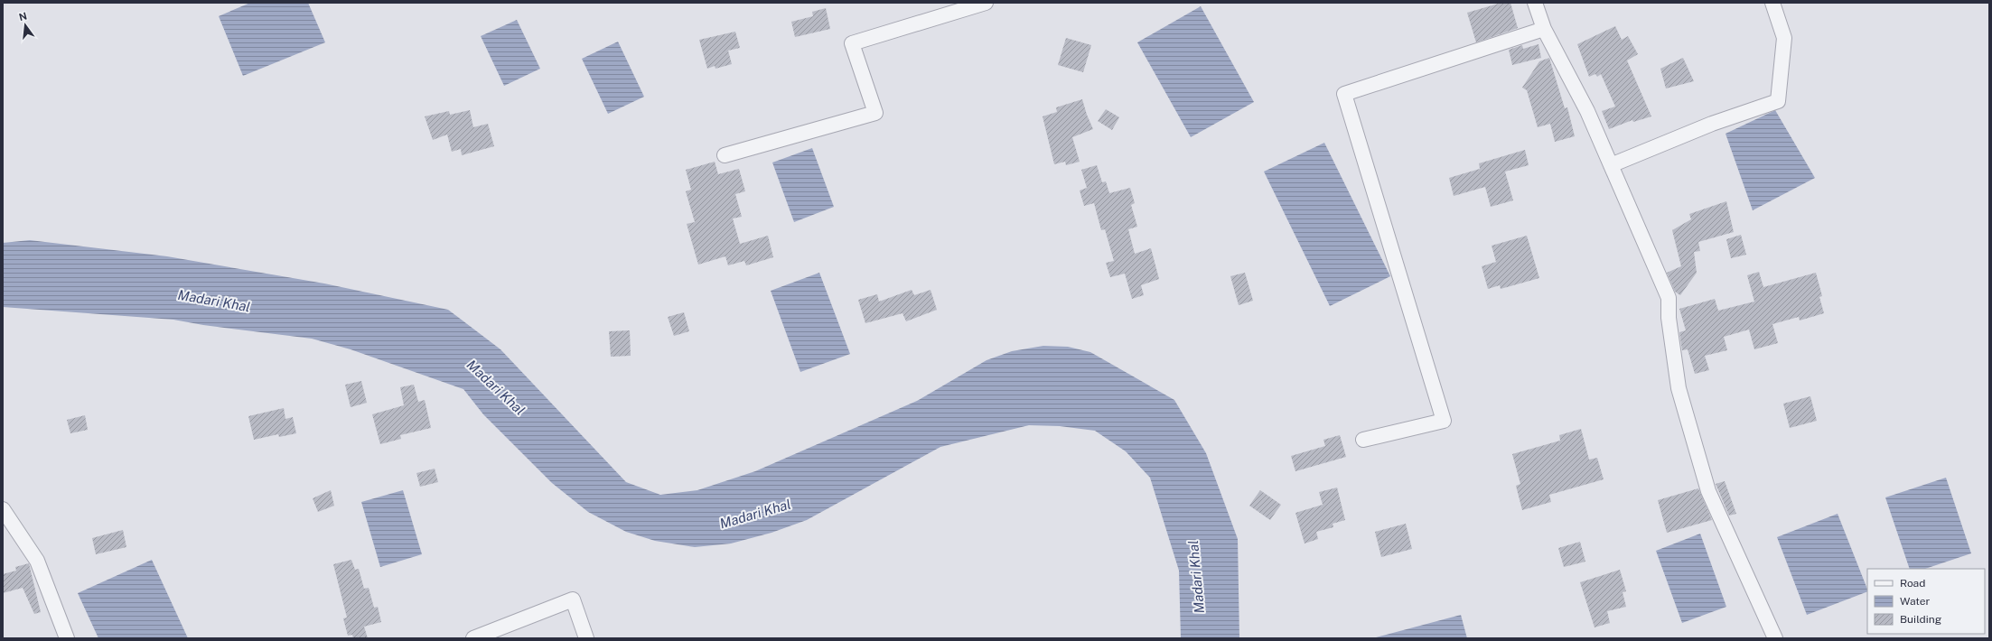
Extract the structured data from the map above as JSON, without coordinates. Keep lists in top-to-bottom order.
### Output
{
  "water": ["Madari Khal"],
  "legend": ["Road", "Water", "Building"],
  "north": "top"
}
